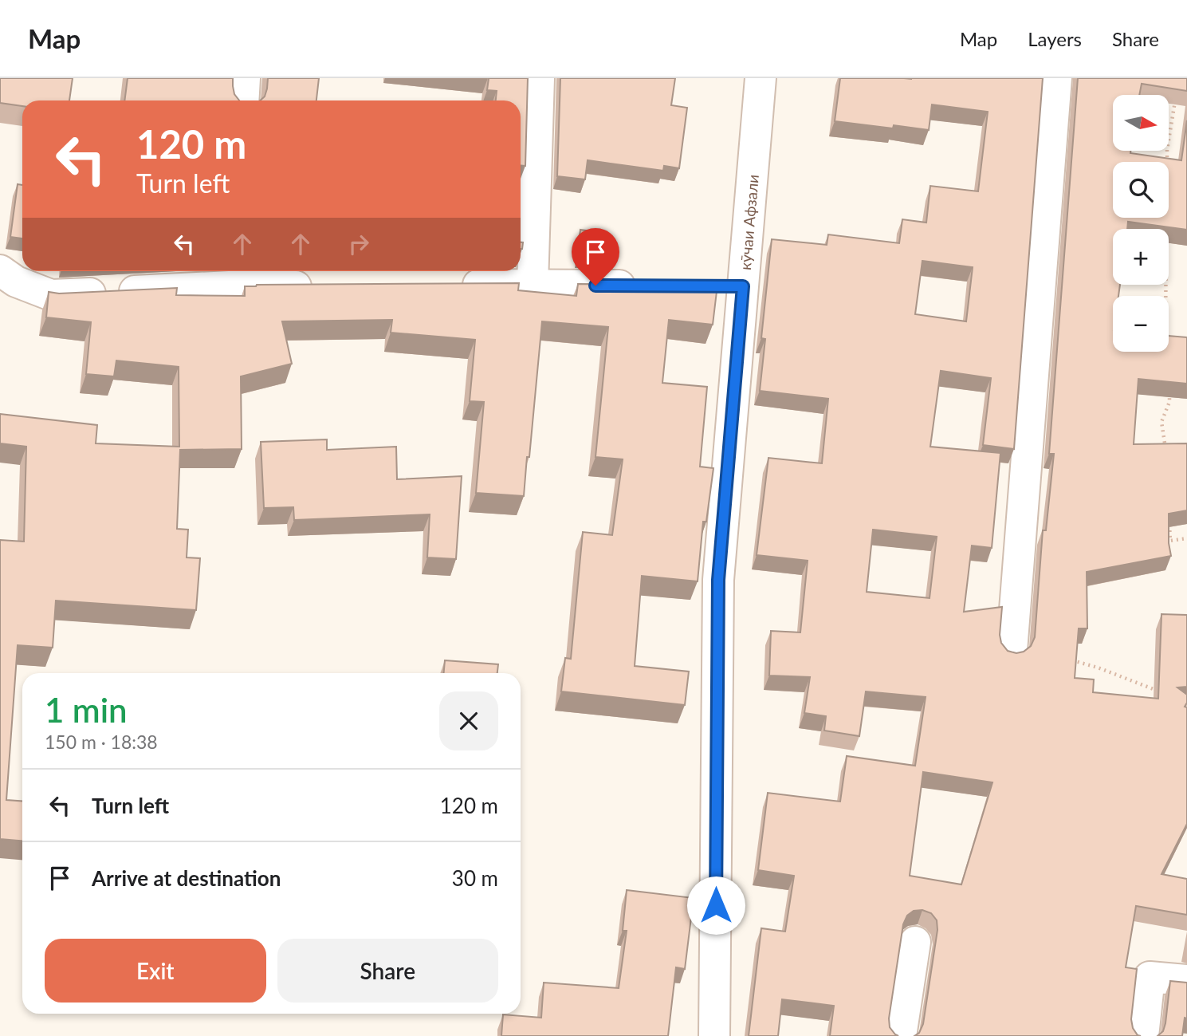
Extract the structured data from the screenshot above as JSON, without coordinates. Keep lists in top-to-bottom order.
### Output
{
  "streets": {
    "street": ["кӯчаи Афзали"]
  },
  "north": "right",
  "page": {
    "header": "Map",
    "nav": ["Map", "Layers", "Share"],
    "map_buttons": ["+", "−"],
    "turn": ["120 m", "Turn left"],
    "heading": ["1 min", "150 m · 18:38"],
    "list": [
      {
        "name": "Turn left",
        "value": "120 m"
      },
      {
        "name": "Arrive at destination",
        "value": "30 m"
      }
    ],
    "buttons": ["Exit", "Share"]
  }
}
